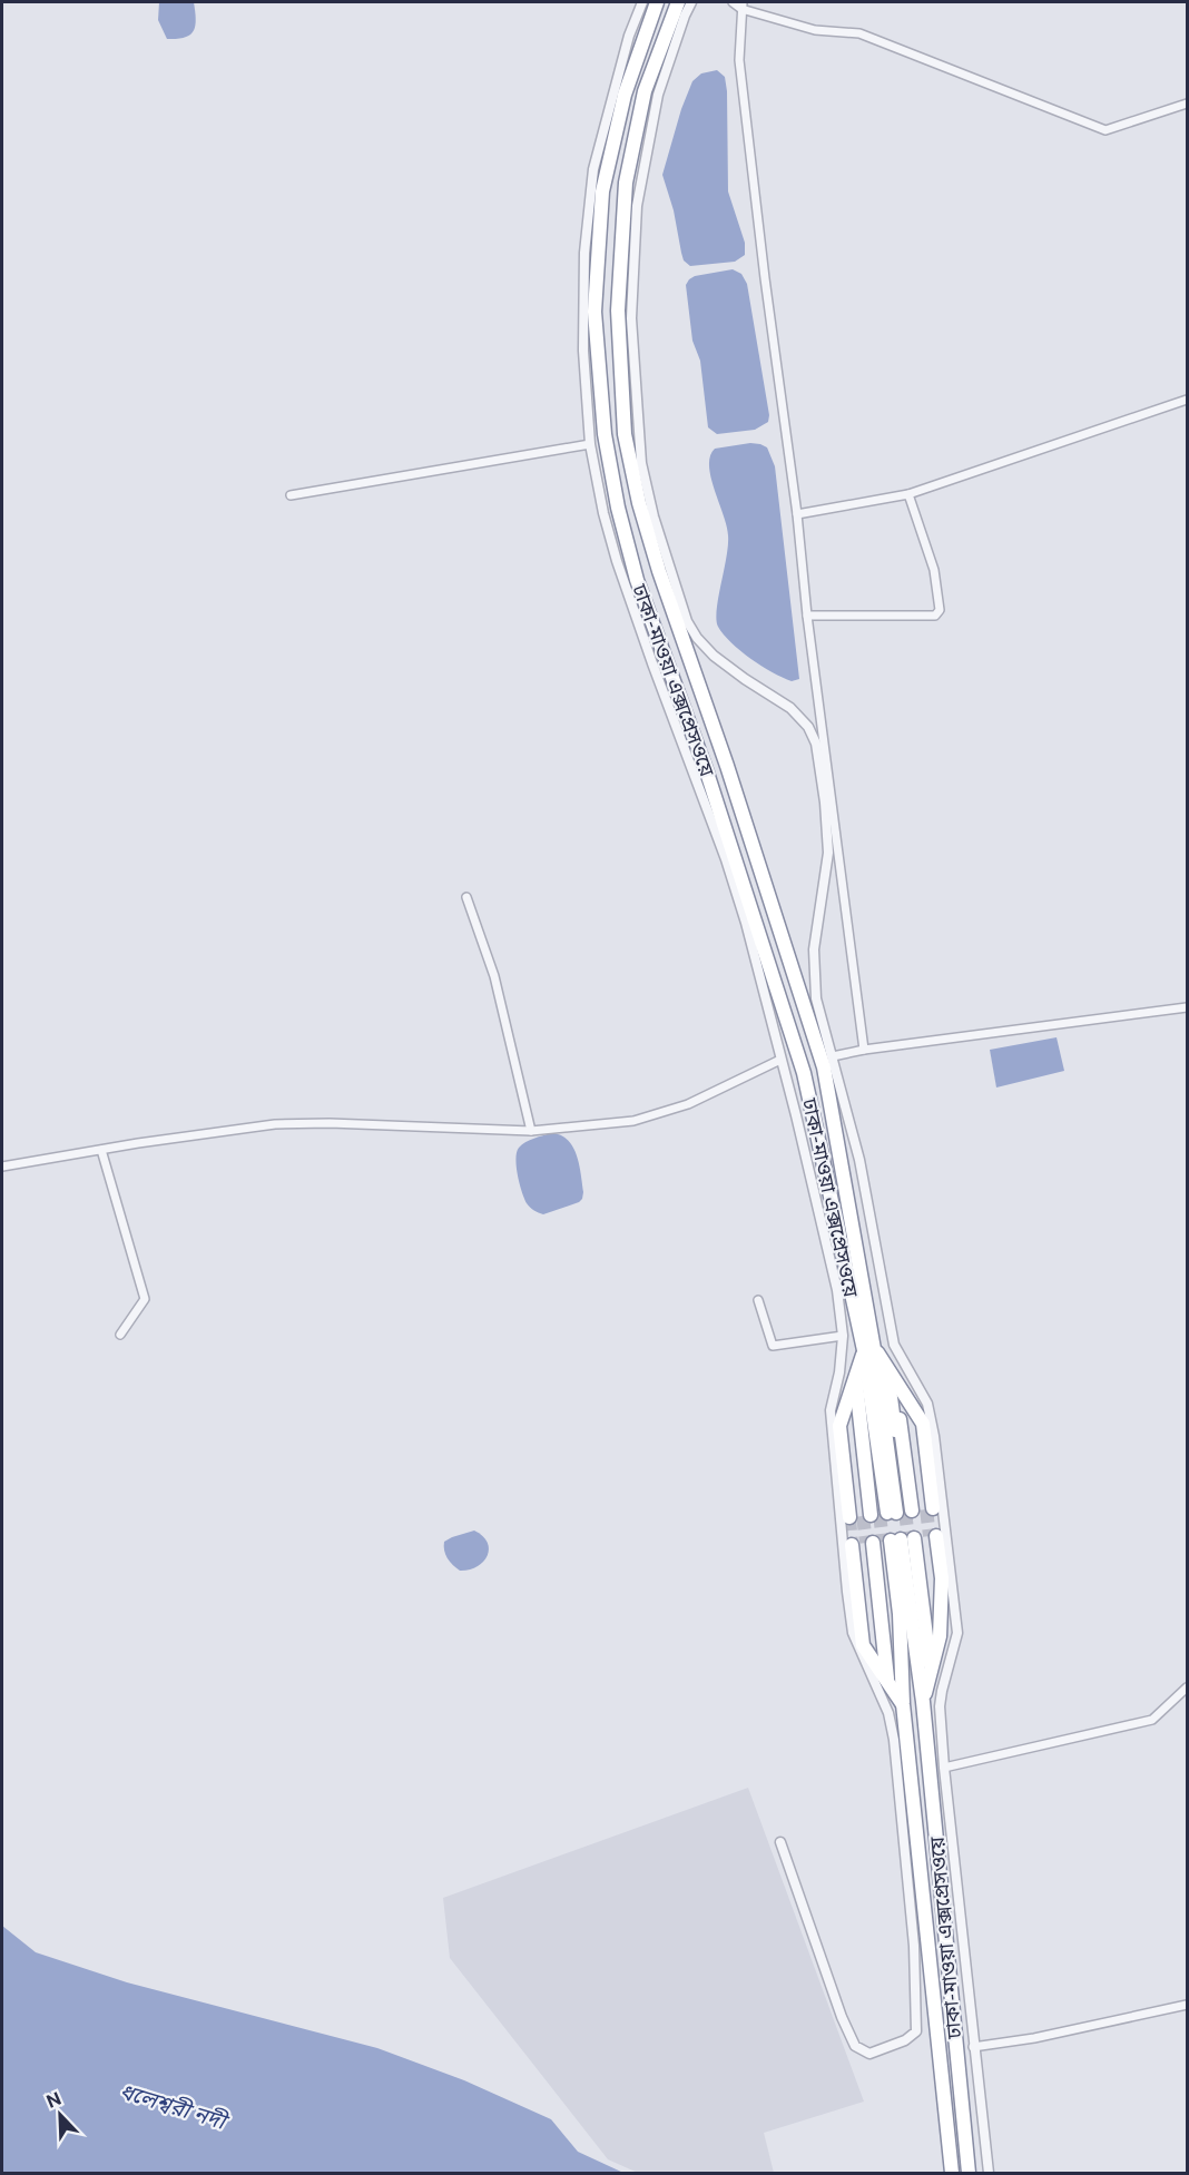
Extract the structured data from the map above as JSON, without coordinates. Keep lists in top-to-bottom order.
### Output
{
  "streets": {
    "highway": ["ঢাকা-মাওয়া এক্সপ্রেসওয়ে"]
  },
  "water": ["ধলেশ্বরী নদী"],
  "north": "top left"
}
